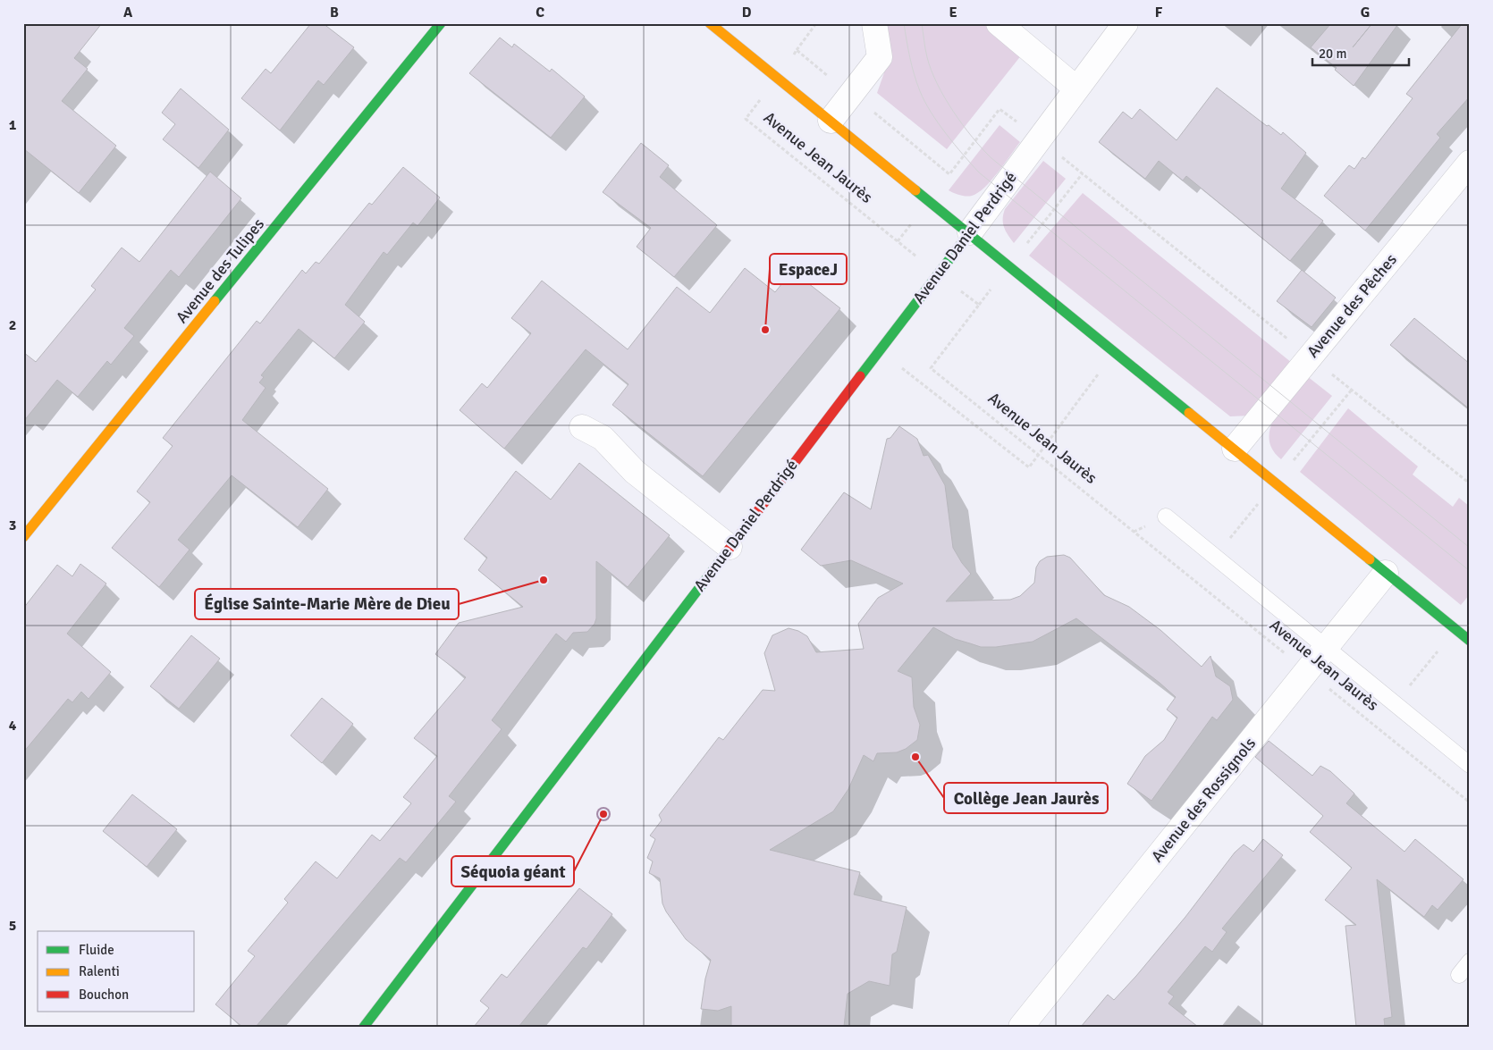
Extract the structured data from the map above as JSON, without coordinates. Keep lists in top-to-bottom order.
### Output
{
  "streets": {
    "street": [
      "Avenue Daniel Perdrigé",
      "Avenue des Tulipes",
      "Avenue des Pêches",
      "Avenue des Rossignols"
    ],
    "path": ["Avenue Jean Jaurès"]
  },
  "crossings": [
    ["Avenue Jean Jaurès", "Avenue Daniel Perdrigé"],
    ["Avenue Jean Jaurès", "Avenue des Rossignols"]
  ],
  "places": [
    "EspaceJ",
    "Église Sainte-Marie Mère de Dieu",
    "Collège Jean Jaurès",
    "Séquoia géant"
  ],
  "legend": ["Fluide", "Ralenti", "Bouchon"],
  "scale_bar": "20 m",
  "grid": {
    "columns": [
      "A",
      "B",
      "C",
      "D",
      "E",
      "F",
      "G"
    ],
    "rows": [
      "1",
      "2",
      "3",
      "4",
      "5"
    ]
  }
}
